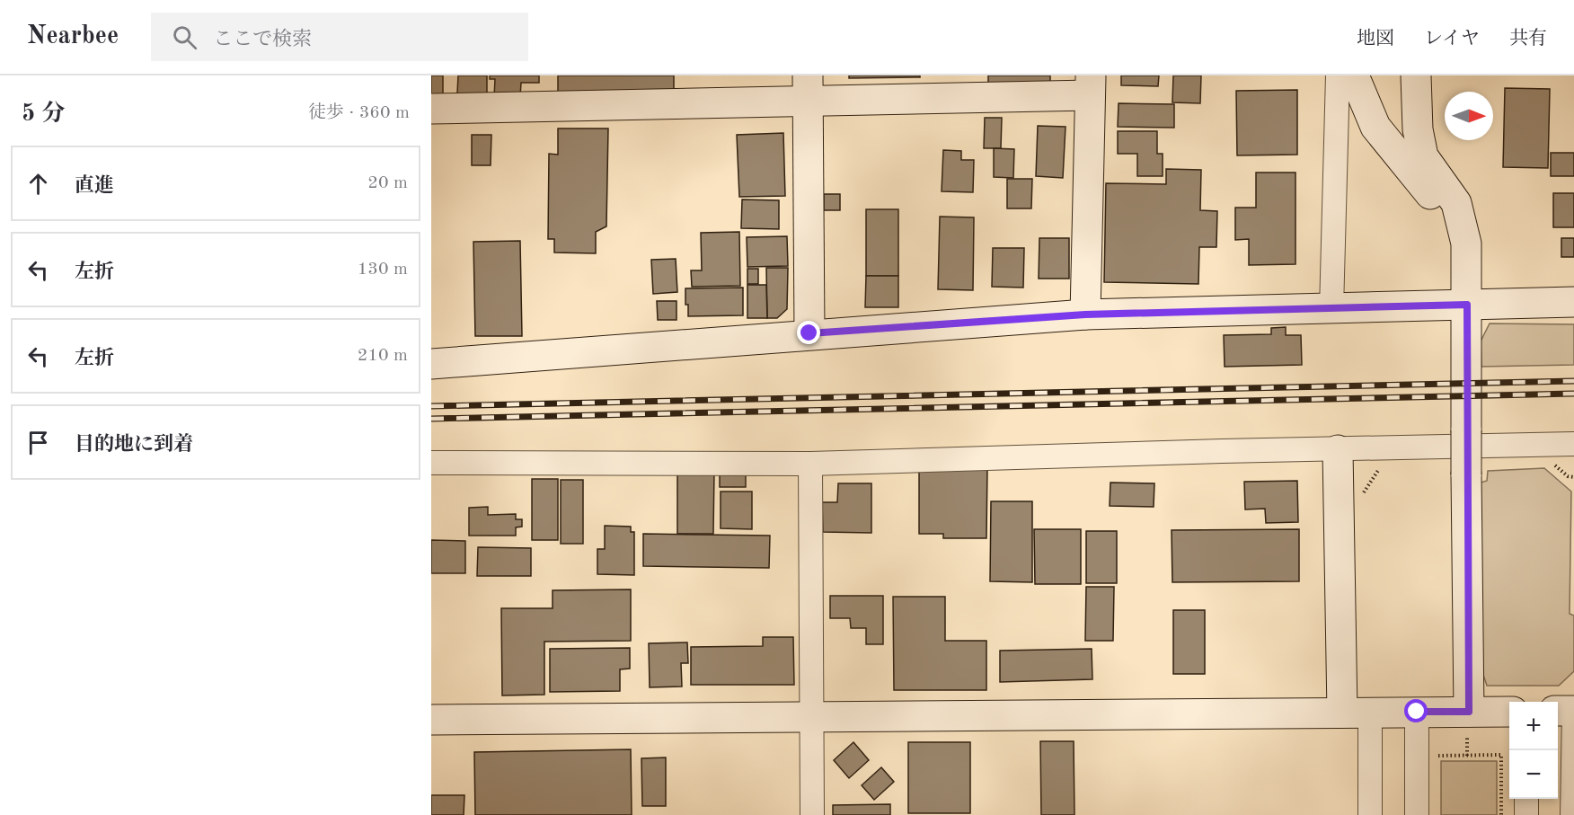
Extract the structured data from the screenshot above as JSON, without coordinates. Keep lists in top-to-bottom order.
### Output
{
  "north": "right",
  "page": {
    "header": "Nearbee",
    "search": "ここで検索",
    "nav": ["地図", "レイヤ", "共有"],
    "heading": ["5 分", "徒歩 · 360 m"],
    "list": [
      ["直進", "20 m"],
      ["左折", "130 m"],
      ["左折", "210 m"],
      "目的地に到着"
    ],
    "map_buttons": ["+", "−"]
  }
}
